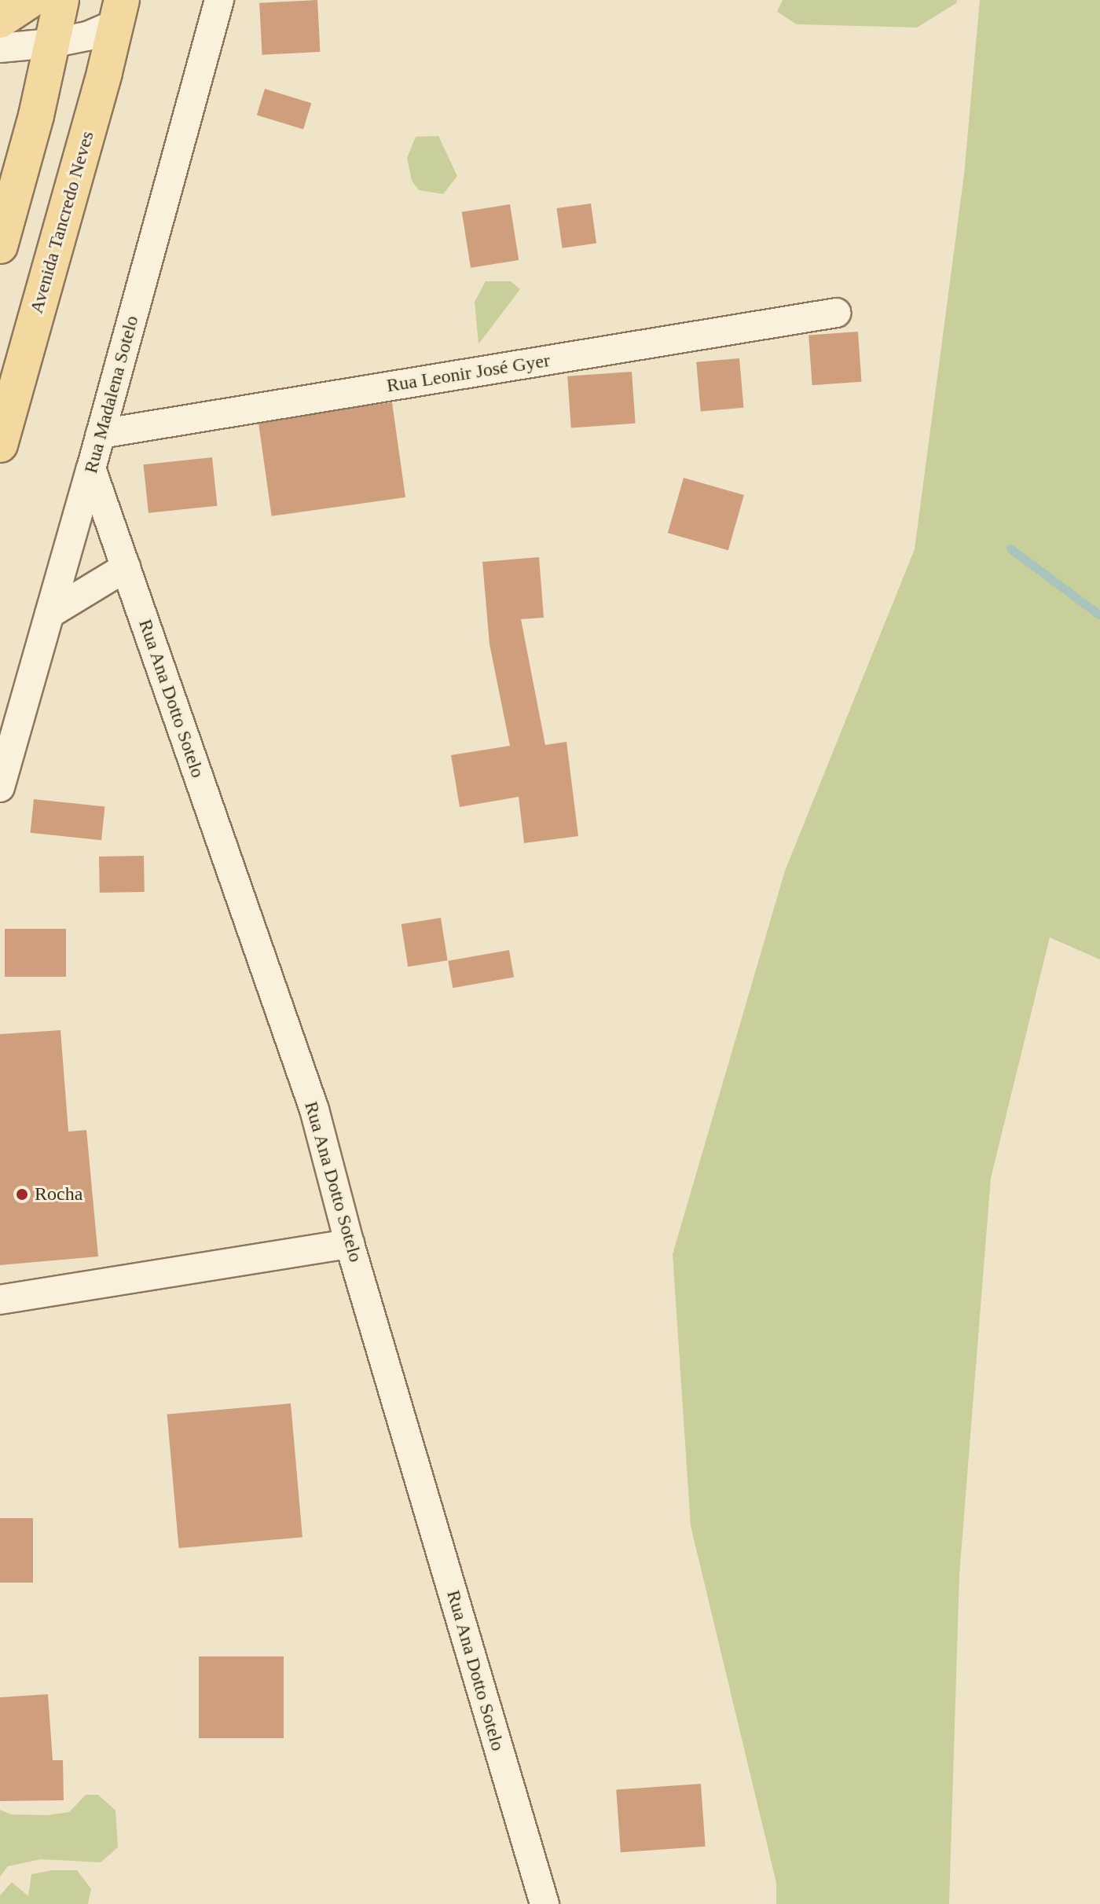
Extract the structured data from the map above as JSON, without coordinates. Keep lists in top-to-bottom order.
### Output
{
  "streets": {
    "main road": ["Avenida Tancredo Neves"],
    "street": ["Rua Leonir José Gyer", "Rua Madalena Sotelo", "Rua Ana Dotto Sotelo"]
  },
  "crossings": [
    ["Rua Leonir José Gyer", "Rua Madalena Sotelo"],
    ["Rua Madalena Sotelo", "Rua Ana Dotto Sotelo"]
  ],
  "places": ["Rocha"]
}
